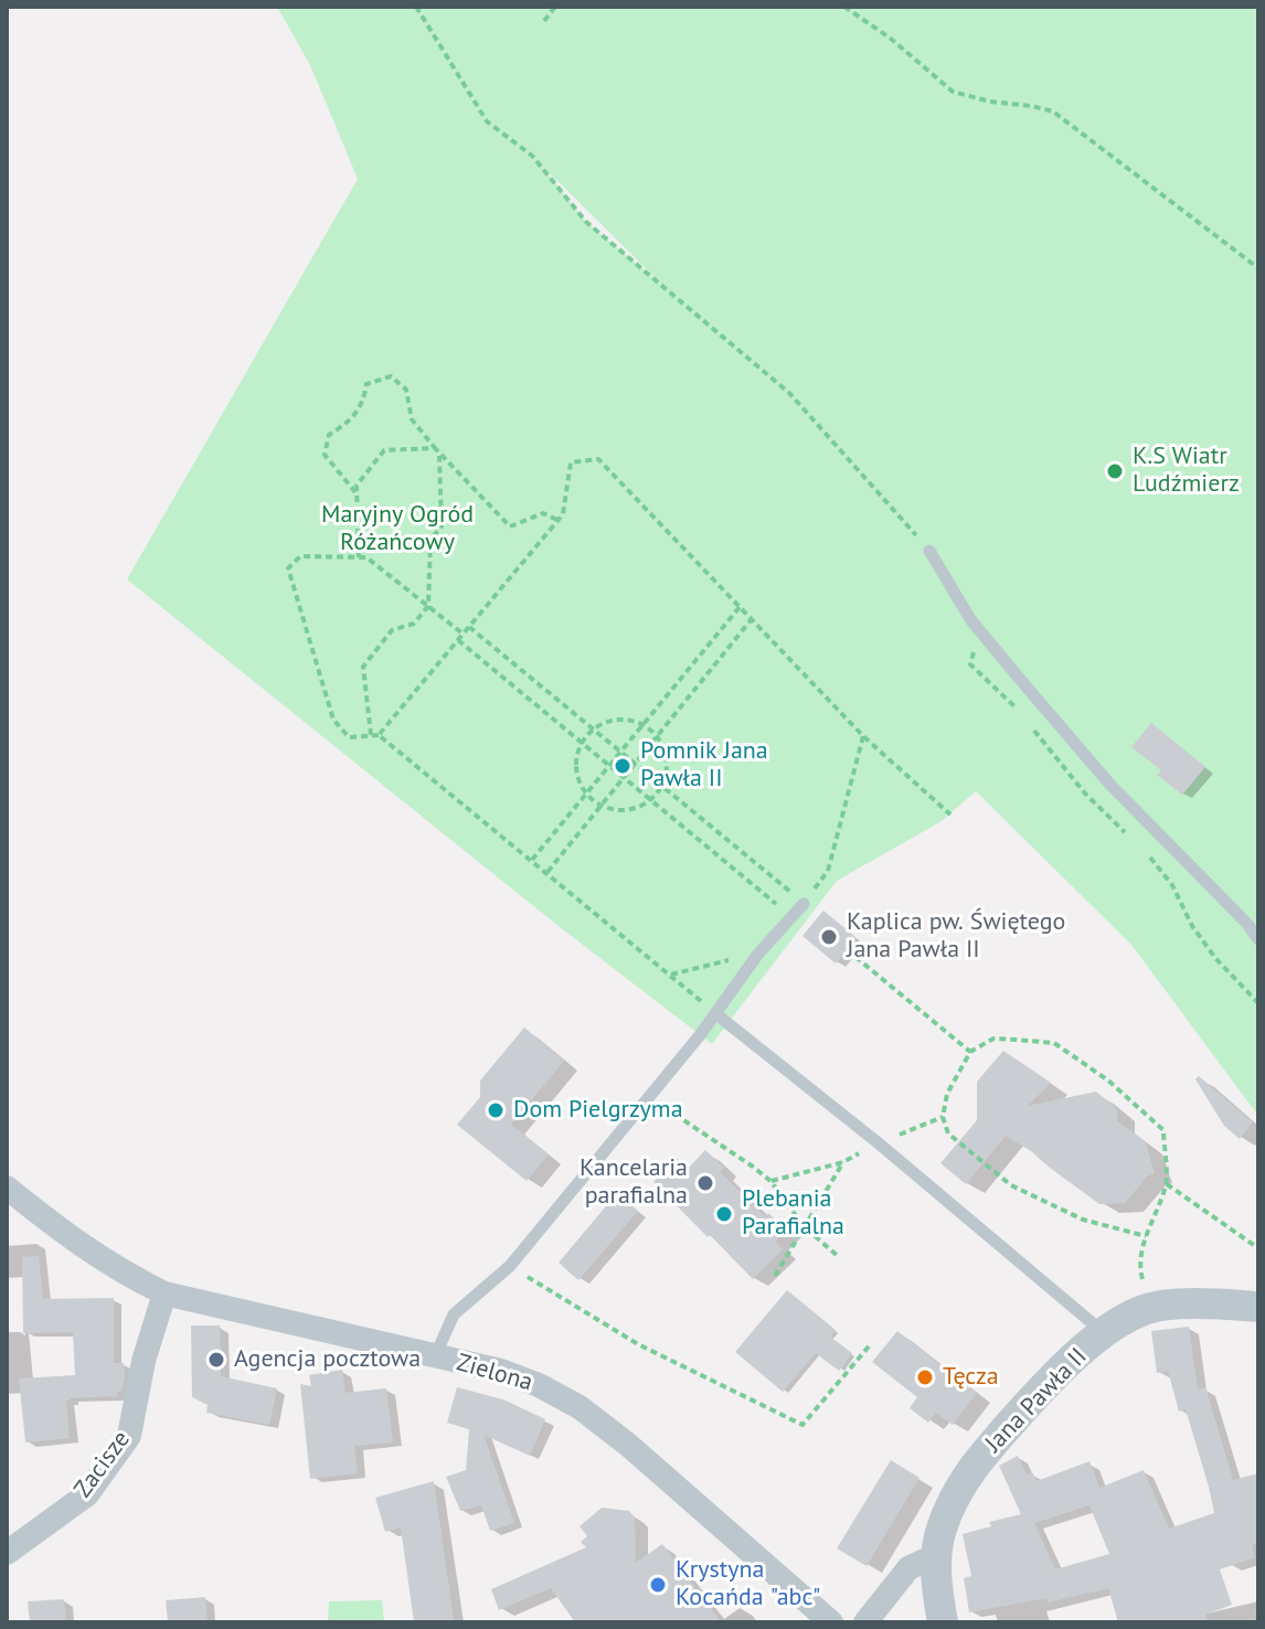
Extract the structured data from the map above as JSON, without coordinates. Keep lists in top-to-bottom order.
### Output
{
  "streets": {
    "street": ["Zielona", "Jana Pawła II", "Zacisze"]
  },
  "crossings": [
    ["Zielona", "Zacisze"]
  ],
  "parks": ["Maryjny Ogród Różańcowy"],
  "places": [
    "K.S Wiatr Ludźmierz",
    "Pomnik Jana Pawła II",
    "Kaplica pw. Świętego Jana Pawła II",
    "Dom Pielgrzyma",
    "Kancelaria parafialna",
    "Plebania Parafialna",
    "Agencja pocztowa",
    "Tęcza",
    "Krystyna Kocańda \"abc\""
  ]
}
